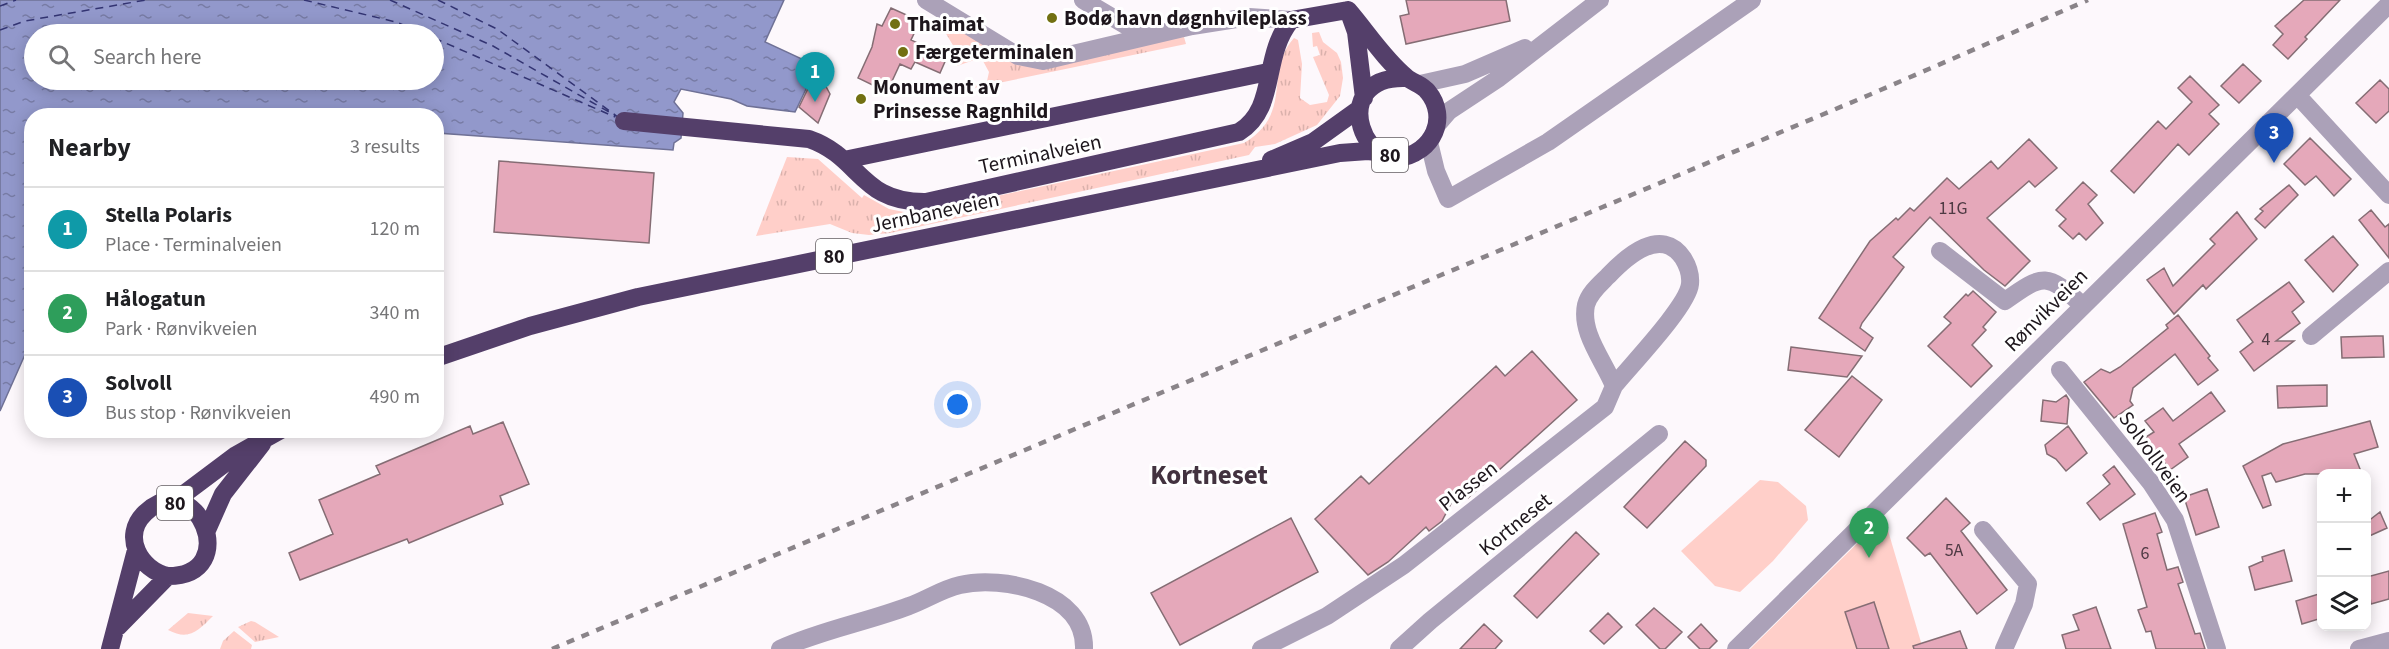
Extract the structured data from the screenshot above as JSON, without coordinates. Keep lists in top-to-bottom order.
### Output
{
  "streets": {
    "highway": ["Terminalveien", "80", "Jernbaneveien"],
    "street": [
      "Rønvikveien",
      "Solvollveien",
      "Plassen",
      "Kortneset"
    ]
  },
  "crossings": [
    ["80", "Jernbaneveien"]
  ],
  "districts": ["Kortneset"],
  "places": [
    "Bodø havn døgnhvileplass",
    "Thaimat",
    "Færgeterminalen",
    "Monument av Prinsesse Ragnhild"
  ],
  "house_numbers": [
    "11G",
    "4",
    "5A",
    "6"
  ],
  "page": {
    "search": "Search here",
    "pins": ["1", "3", "2"],
    "heading": ["Nearby", "3 results"],
    "list": [
      {
        "mark": "1",
        "name": "Stella Polaris",
        "note": "Place · Terminalveien",
        "value": "120 m"
      },
      {
        "mark": "2",
        "name": "Hålogatun",
        "note": "Park · Rønvikveien",
        "value": "340 m"
      },
      {
        "mark": "3",
        "name": "Solvoll",
        "note": "Bus stop · Rønvikveien",
        "value": "490 m"
      }
    ],
    "map_buttons": ["+", "−"]
  }
}
